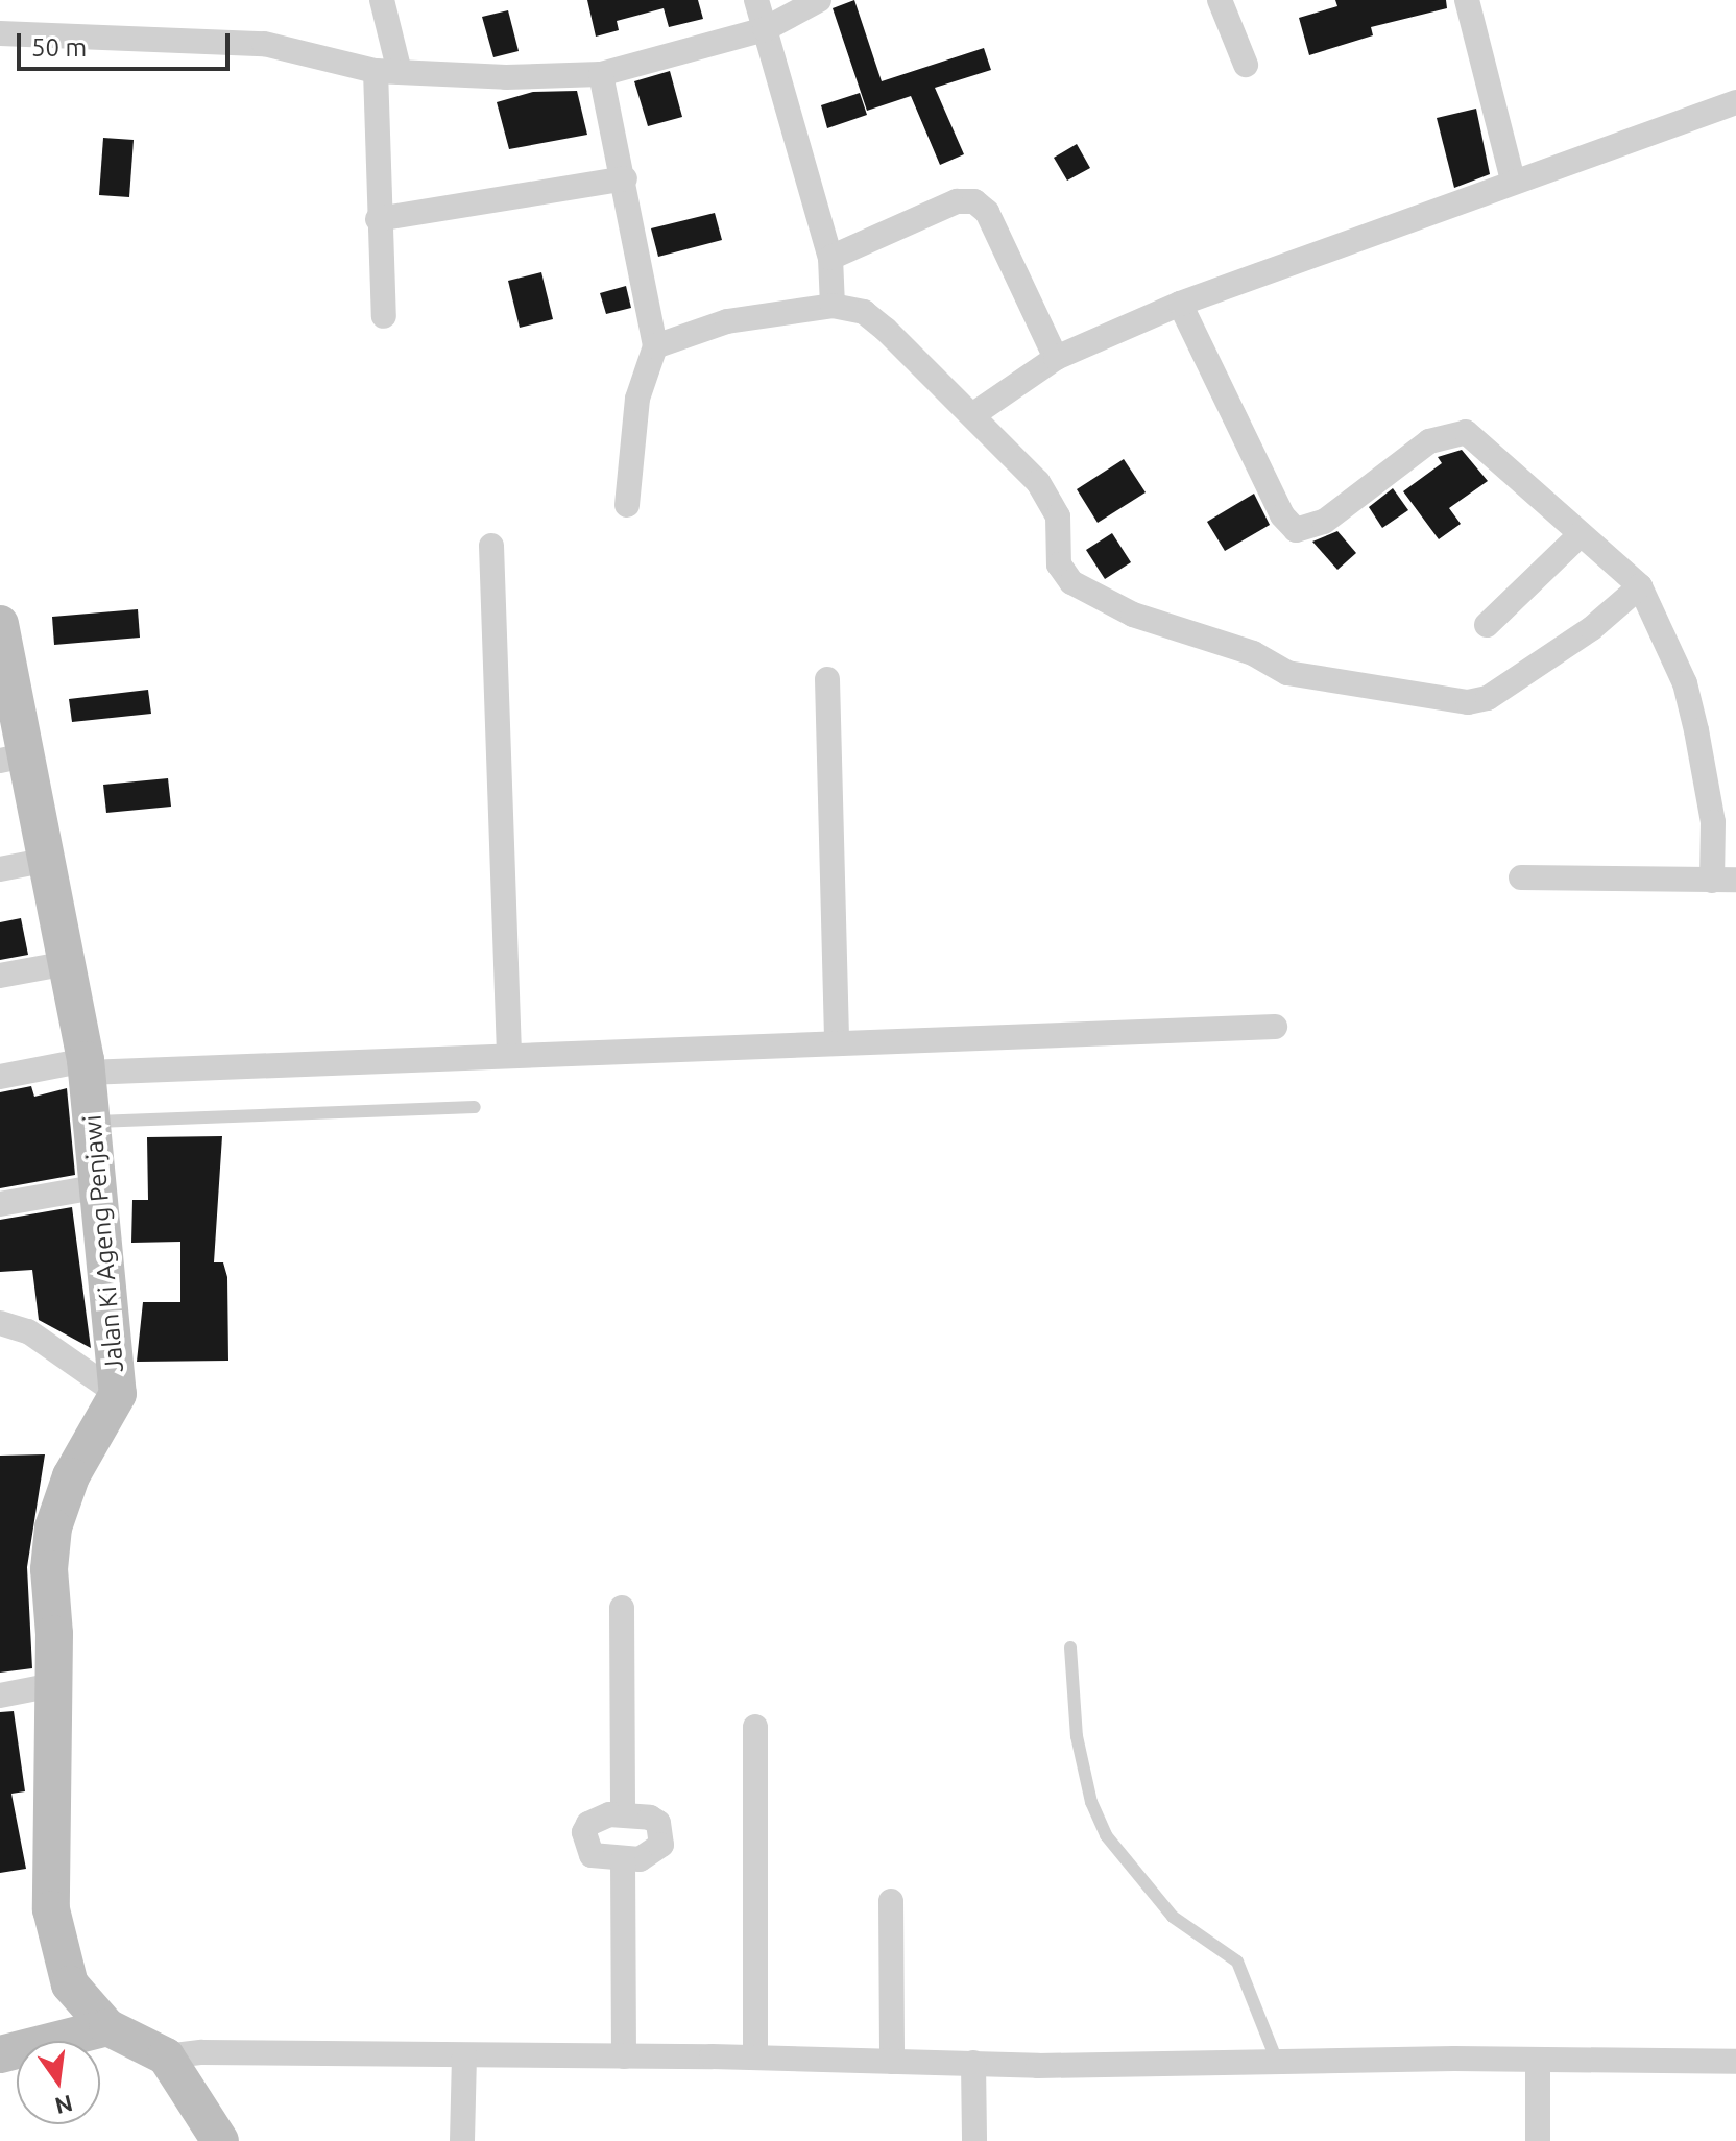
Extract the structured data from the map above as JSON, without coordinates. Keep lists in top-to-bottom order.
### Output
{
  "streets": {
    "main road": ["Jalan Ki Ageng Penjawi"]
  },
  "scale_bar": "50 m",
  "north": "bottom"
}
